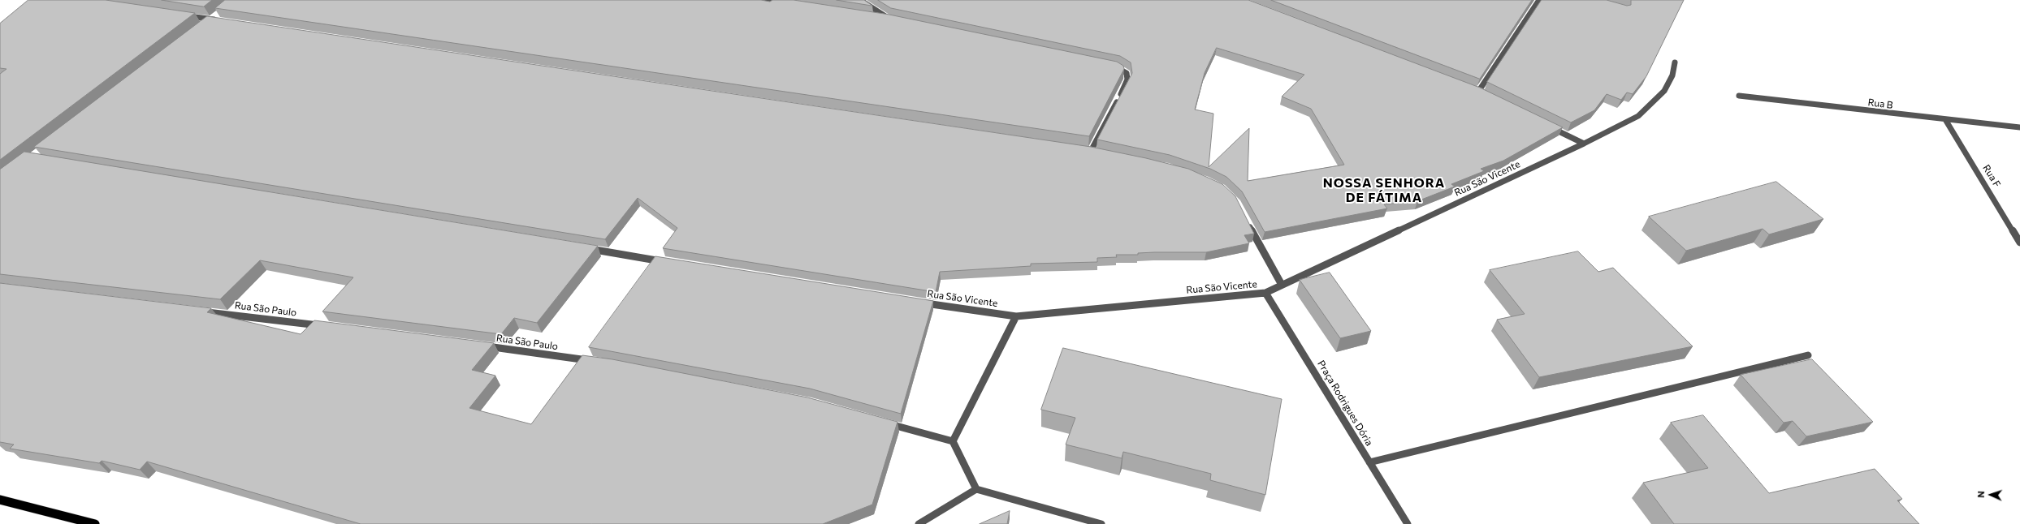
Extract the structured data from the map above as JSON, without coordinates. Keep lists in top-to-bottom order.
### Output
{
  "streets": {
    "street": [
      "Rua B",
      "Rua F",
      "Rua São Vicente",
      "Rua São Paulo",
      "Praça Rodrigues Dória"
    ]
  },
  "crossings": [
    ["Rua B", "Rua F"],
    ["Rua São Vicente", "Praça Rodrigues Dória"]
  ],
  "districts": ["NOSSA SENHORA DE FÁTIMA"],
  "north": "left"
}
